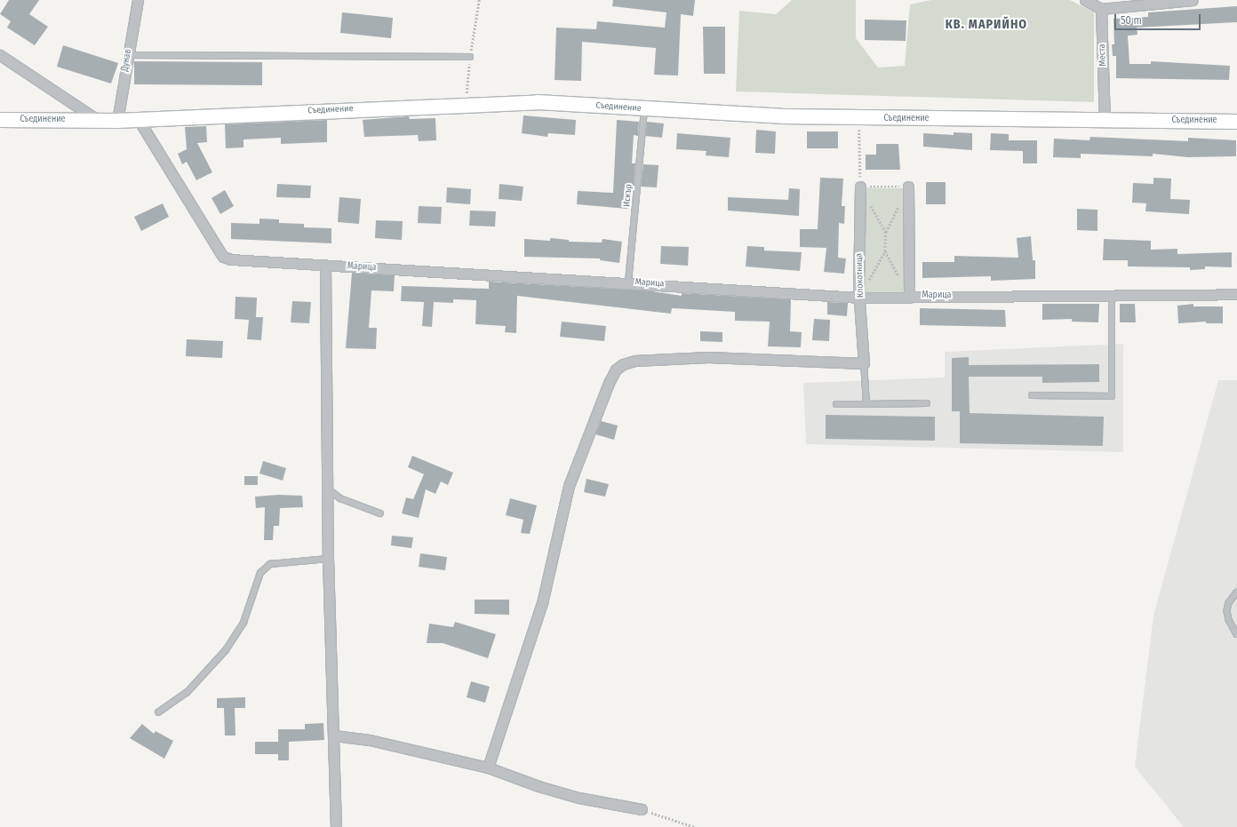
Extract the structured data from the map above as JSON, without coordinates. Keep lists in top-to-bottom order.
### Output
{
  "streets": {
    "street": [
      "Места",
      "Дунав",
      "Съединение",
      "Марица",
      "Клокотница"
    ],
    "lane": ["Искър"]
  },
  "crossings": [
    ["Места", "Съединение"],
    ["Дунав", "Съединение"],
    ["Съединение", "Искър"],
    ["Съединение", "Марица"],
    ["Искър", "Марица"],
    ["Марица", "Клокотница"]
  ],
  "districts": ["КВ. МАРИЙНО"],
  "scale_bar": "50 m"
}
